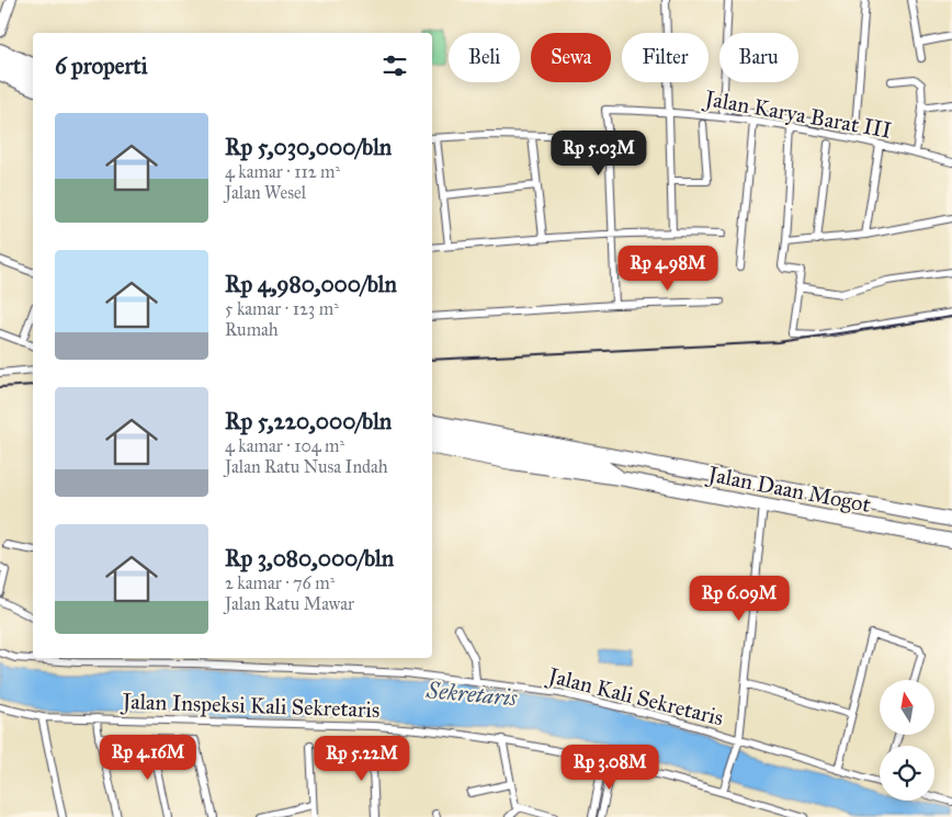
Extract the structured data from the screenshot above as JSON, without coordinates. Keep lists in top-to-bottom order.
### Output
{
  "streets": {
    "highway": ["Jalan Daan Mogot"],
    "street": ["Jalan Karya Barat III", "Jalan Kali Sekretaris", "Jalan Inspeksi Kali Sekretaris"]
  },
  "water": ["Sekretaris"],
  "north": "top",
  "page": {
    "chip": [
      "Beli",
      "Sewa",
      "Filter",
      "Baru"
    ],
    "heading": "6 properti",
    "list": [
      {
        "name": "Rp 5,030,000/bln",
        "note": "4 kamar · 112 m² · Jalan Wesel"
      },
      {
        "name": "Rp 4,980,000/bln",
        "note": "5 kamar · 123 m² · Rumah"
      },
      {
        "name": "Rp 5,220,000/bln",
        "note": "4 kamar · 104 m² · Jalan Ratu Nusa Indah"
      },
      {
        "name": "Rp 3,080,000/bln",
        "note": "2 kamar · 76 m² · Jalan Ratu Mawar"
      }
    ],
    "price": [
      "Rp 5.03M",
      "Rp 4.98M",
      "Rp 6.09M",
      "Rp 4.16M",
      "Rp 5.22M",
      "Rp 3.08M"
    ]
  }
}
